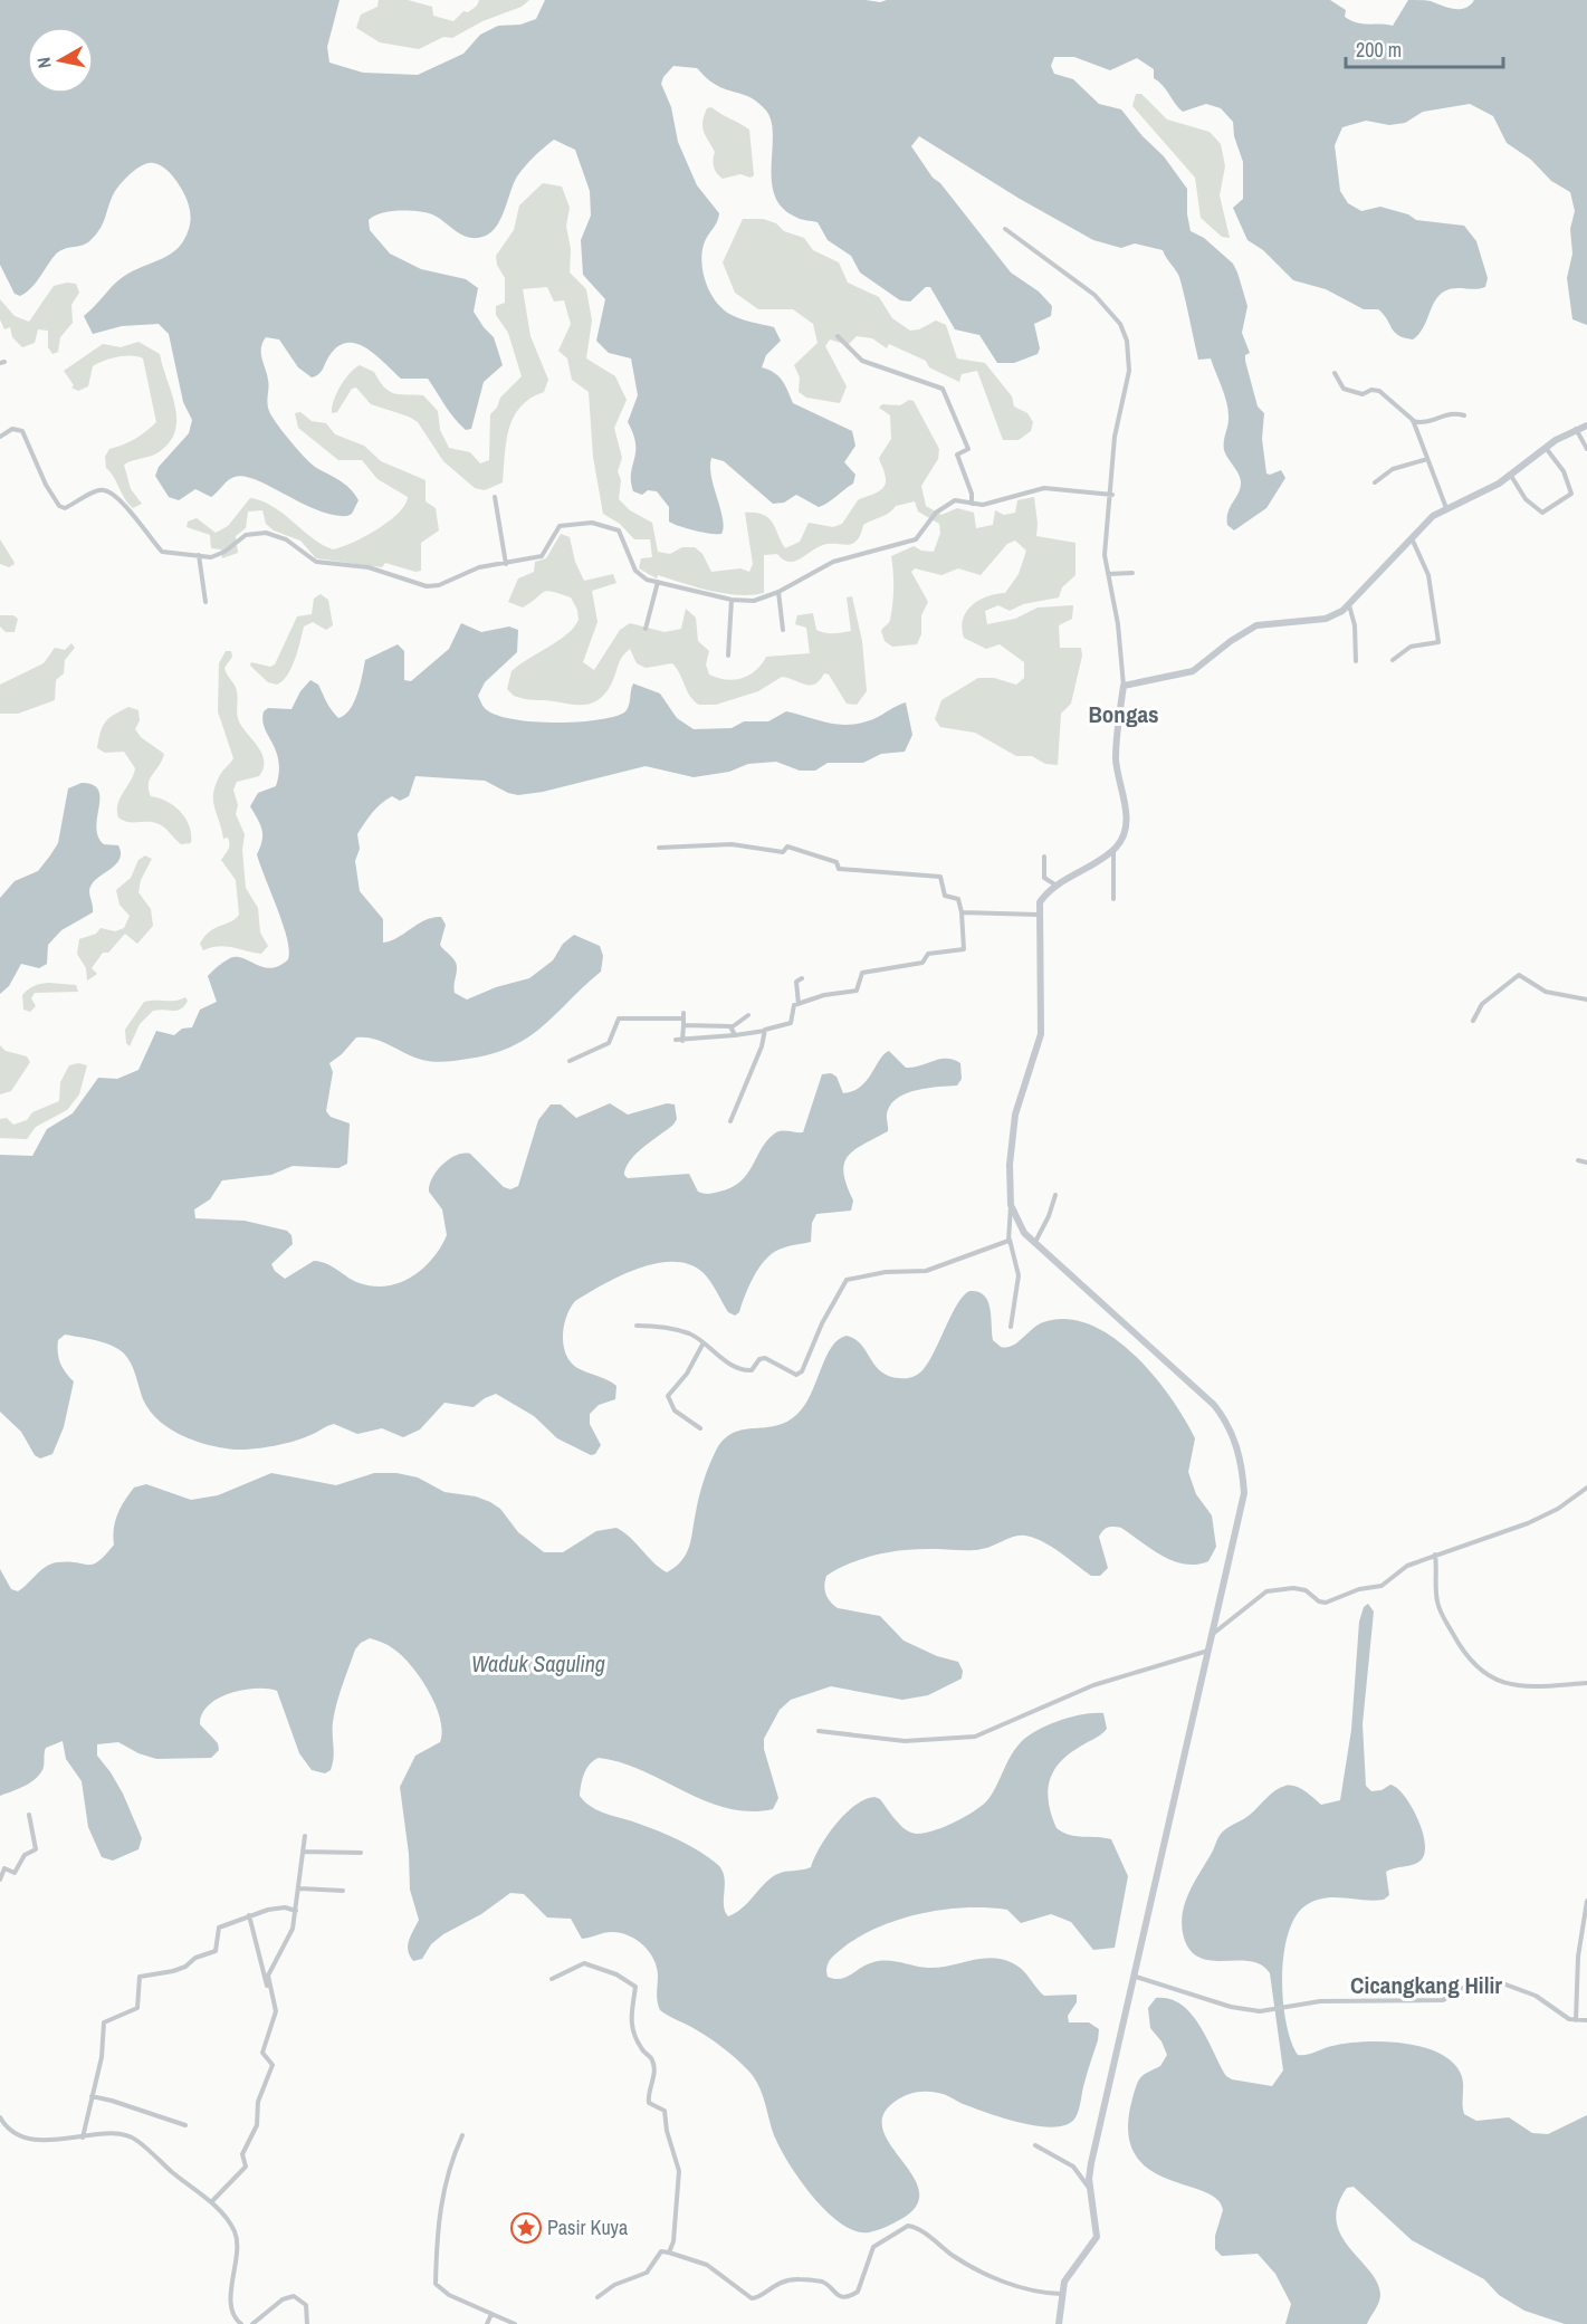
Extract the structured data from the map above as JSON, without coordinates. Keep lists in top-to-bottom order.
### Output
{
  "districts": ["Bongas", "Cicangkang Hilir"],
  "water": ["Waduk Saguling"],
  "places": {
    "place": ["Pasir Kuya"]
  },
  "scale_bar": "200 m",
  "north": "left"
}
